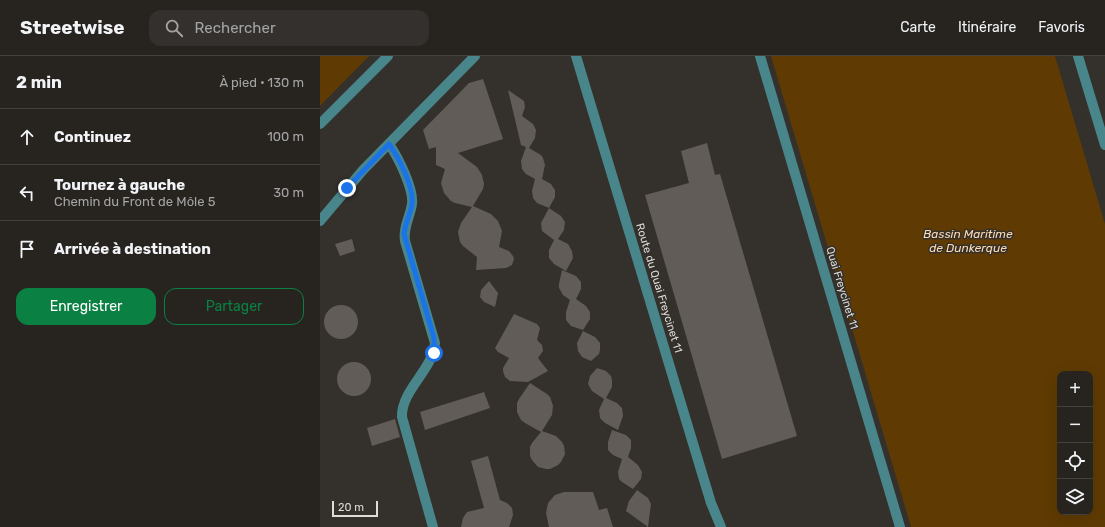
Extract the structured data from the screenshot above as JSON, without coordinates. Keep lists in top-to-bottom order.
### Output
{
  "streets": {
    "street": ["Route du Quai Freycinet 11", "Quai Freycinet 11"]
  },
  "water": ["Bassin Maritime de Dunkerque"],
  "scale_bar": "20 m",
  "page": {
    "header": "Streetwise",
    "search": "Rechercher",
    "nav": ["Carte", "Itinéraire", "Favoris"],
    "heading": ["2 min", "À pied · 130 m"],
    "list": [
      ["Continuez", "100 m"],
      ["Tournez à gauche", "Chemin du Front de Môle 5", "30 m"],
      "Arrivée à destination"
    ],
    "buttons": ["Enregistrer", "Partager"],
    "map_buttons": ["+", "−"],
    "scale": "20 m"
  }
}
